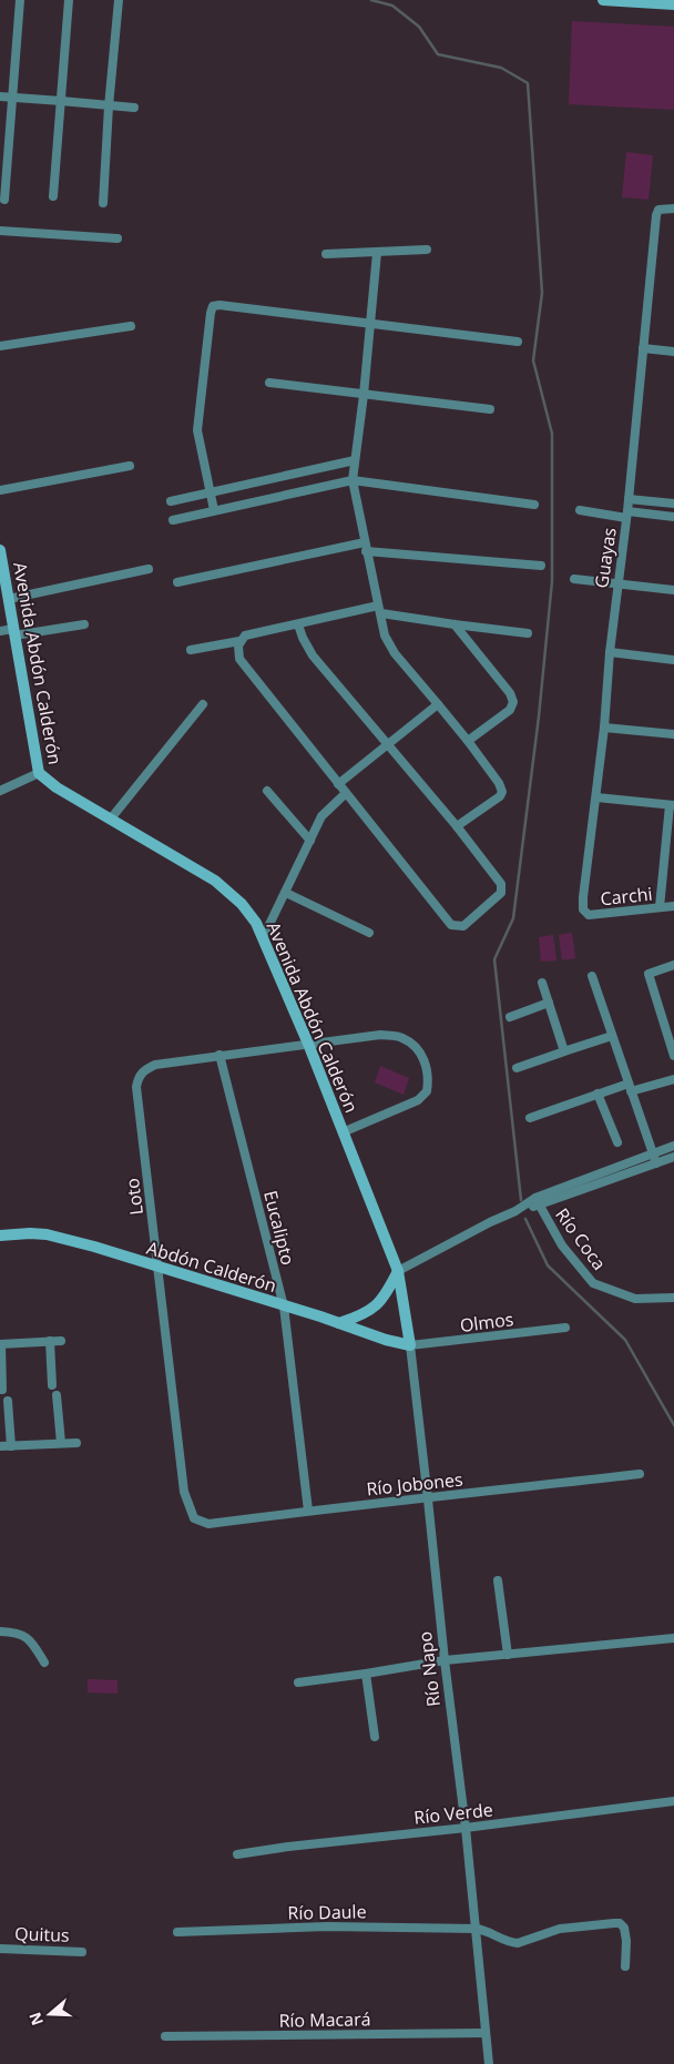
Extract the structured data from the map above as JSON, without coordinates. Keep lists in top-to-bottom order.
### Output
{
  "streets": {
    "street": [
      "Guayas",
      "Avenida Abdón Calderón",
      "Carchi",
      "Loto",
      "Eucalipto",
      "Río Coca",
      "Abdón Calderón",
      "Olmos",
      "Río Jobones",
      "Río Napo",
      "Río Verde",
      "Río Daule",
      "Quitus",
      "Río Macará"
    ]
  },
  "crossings": [
    ["Guayas", "Carchi"],
    ["Avenida Abdón Calderón", "Loto"],
    ["Avenida Abdón Calderón", "Río Napo"],
    ["Loto", "Eucalipto"],
    ["Loto", "Abdón Calderón"],
    ["Loto", "Río Jobones"],
    ["Eucalipto", "Abdón Calderón"],
    ["Eucalipto", "Río Jobones"],
    ["Abdón Calderón", "Olmos"],
    ["Abdón Calderón", "Río Napo"],
    ["Olmos", "Río Napo"],
    ["Río Jobones", "Río Napo"],
    ["Río Napo", "Río Verde"],
    ["Río Napo", "Río Daule"],
    ["Río Napo", "Río Macará"]
  ],
  "north": "left"
}
